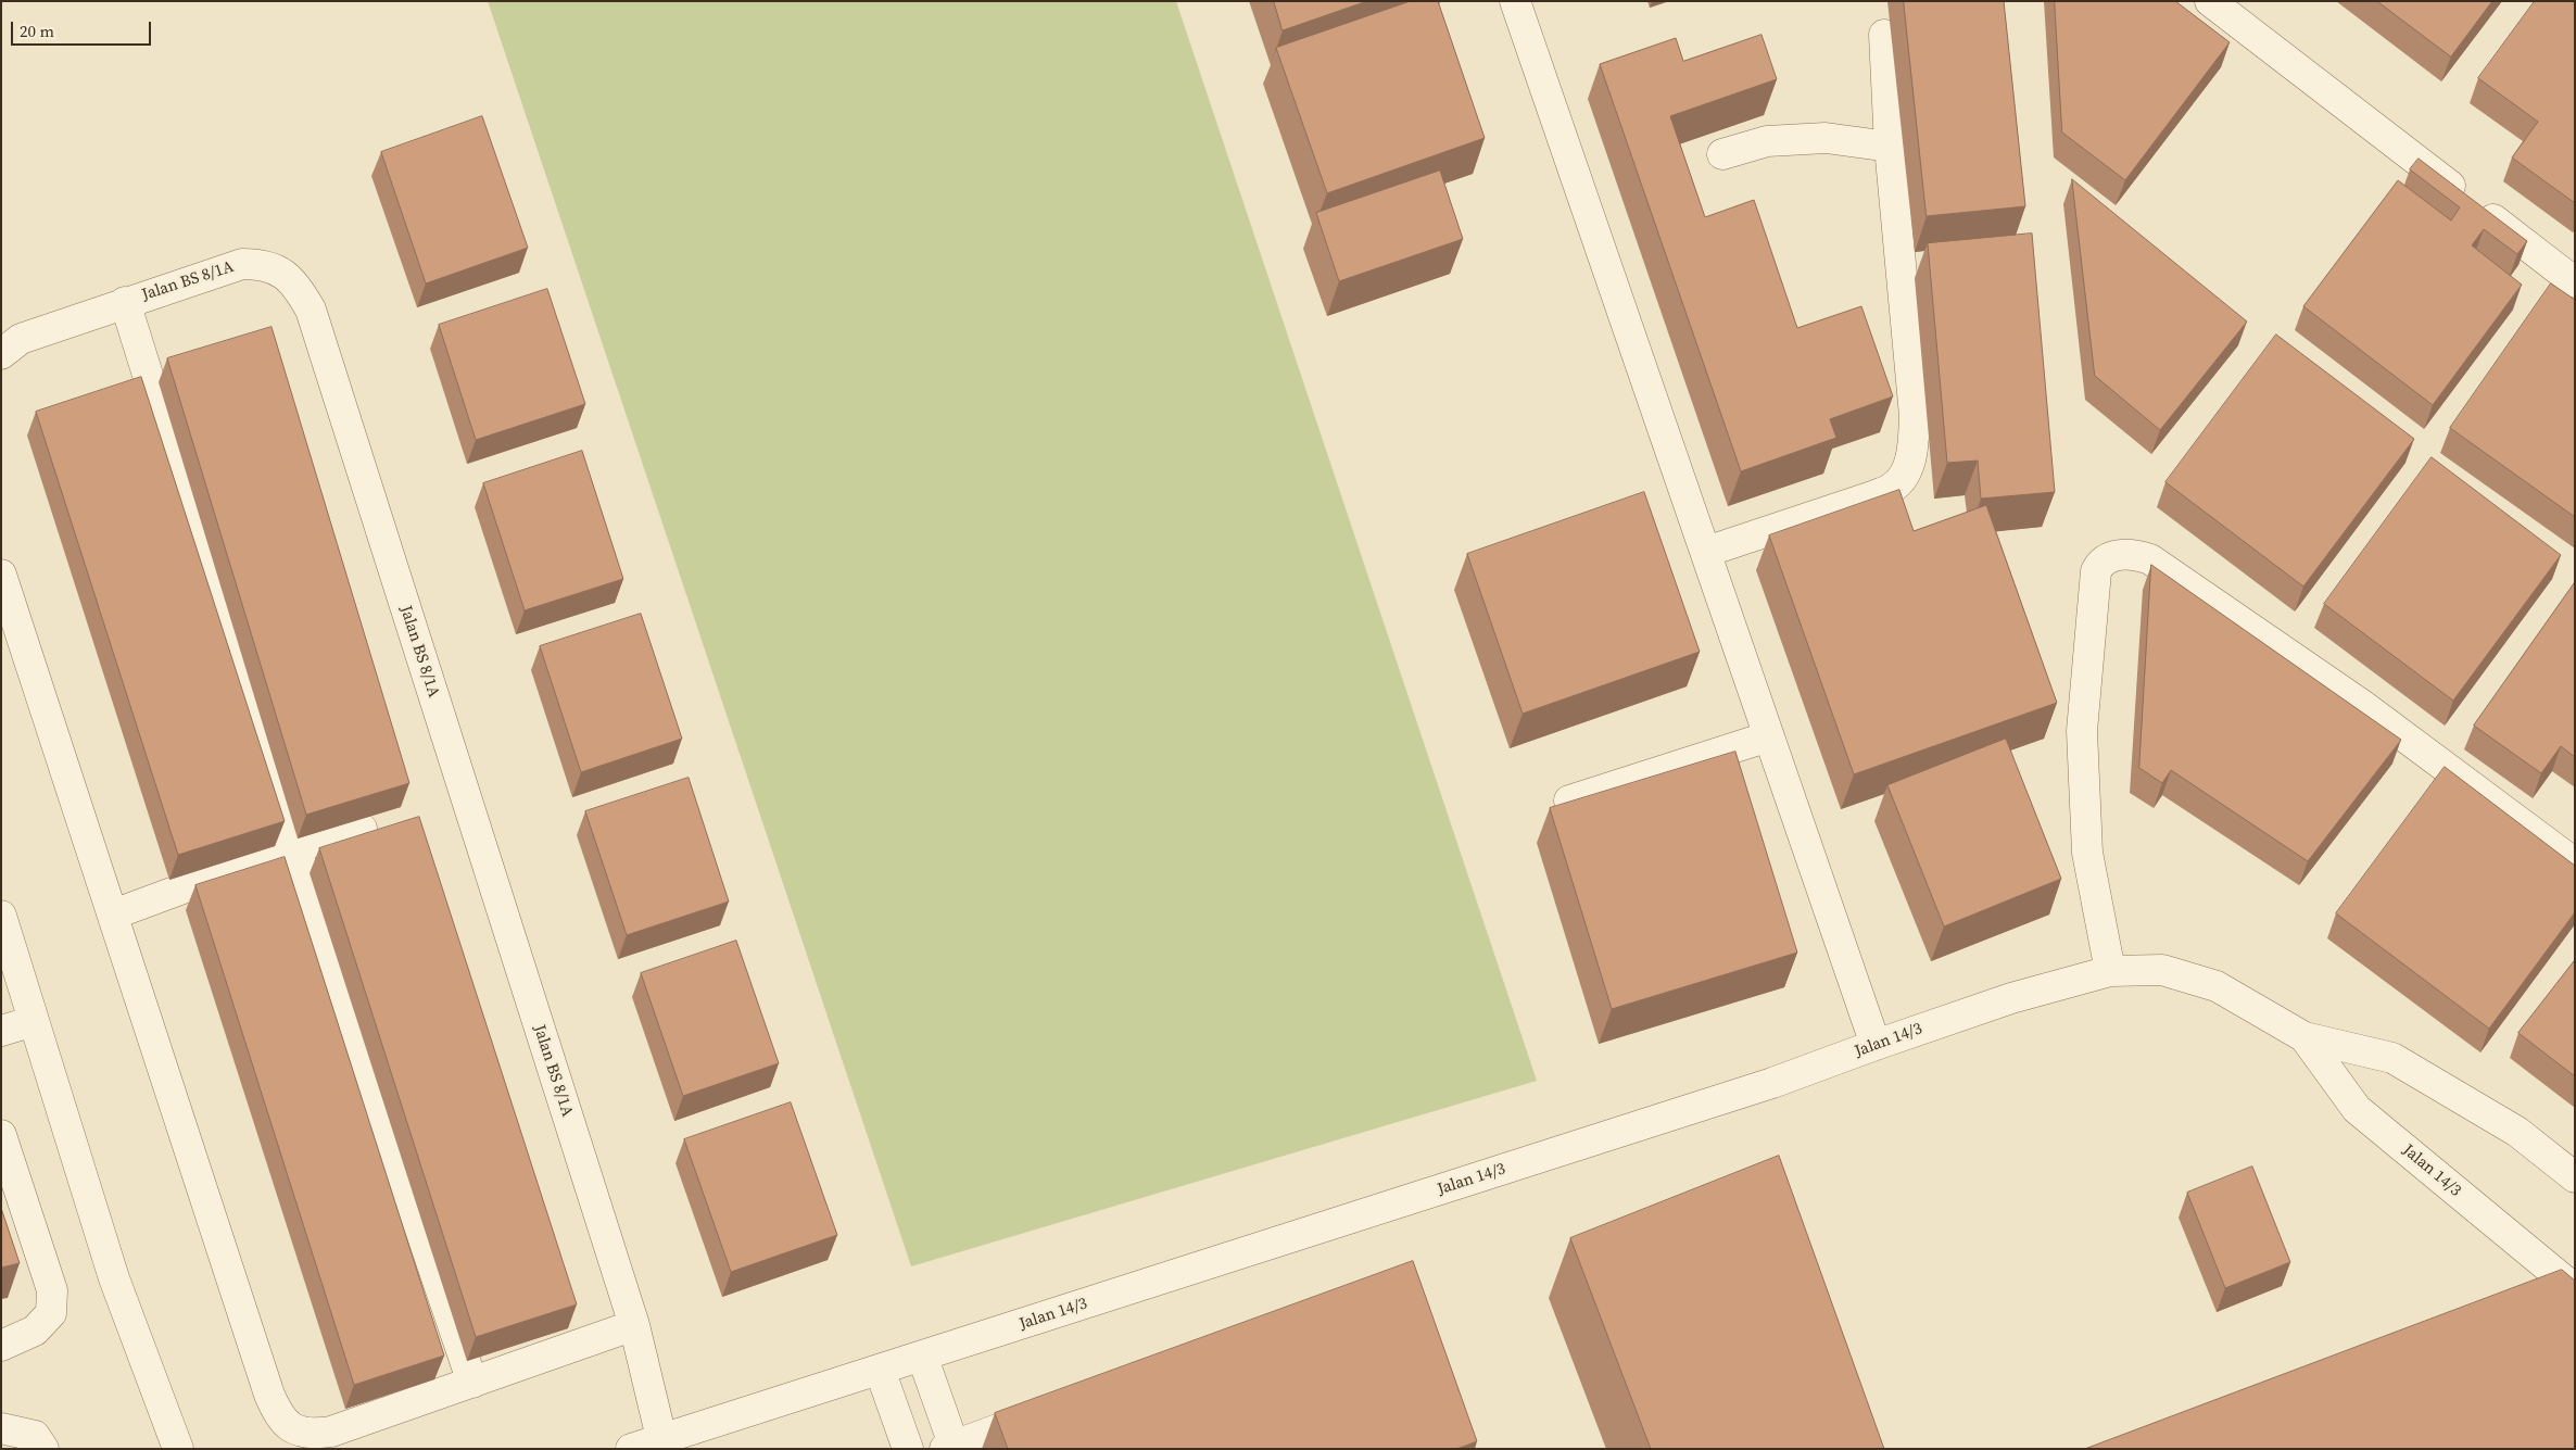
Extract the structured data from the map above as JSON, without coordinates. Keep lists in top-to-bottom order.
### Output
{
  "streets": {
    "street": ["Jalan BS 8/1A", "Jalan 14/3"]
  },
  "crossings": [
    ["Jalan BS 8/1A", "Jalan 14/3"]
  ],
  "scale_bar": "20 m"
}
